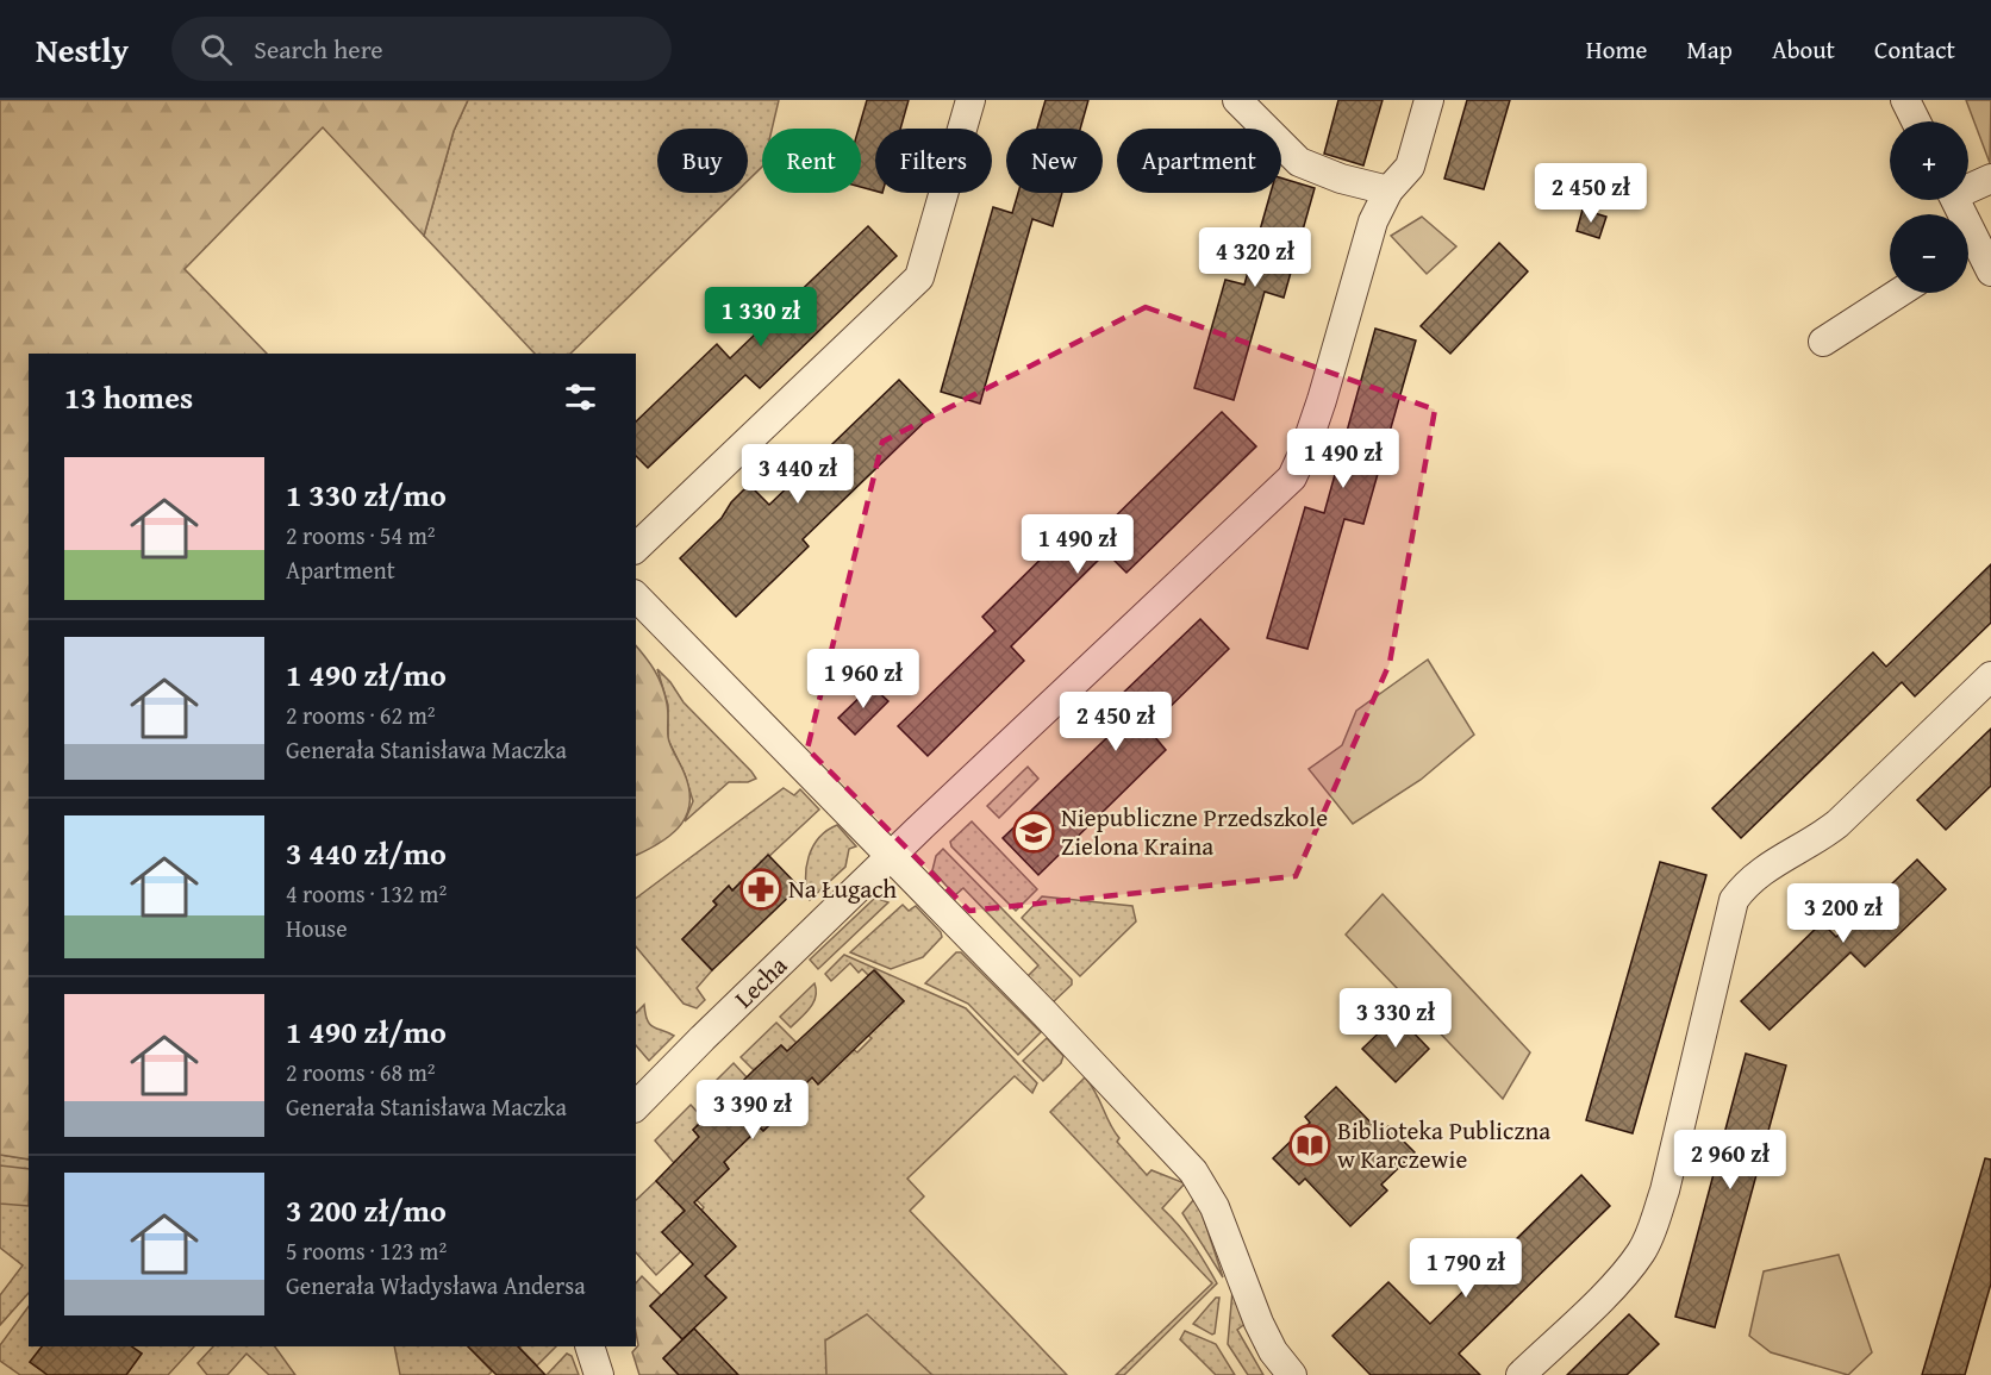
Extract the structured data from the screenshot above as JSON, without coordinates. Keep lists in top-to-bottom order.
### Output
{
  "streets": {
    "street": ["Lecha"]
  },
  "places": {
    "school or university": ["Niepubliczne Przedszkole Zielona Kraina"],
    "pharmacy": ["Na Ługach"],
    "library": ["Biblioteka Publiczna w Karczewie"]
  },
  "page": {
    "header": "Nestly",
    "search": "Search here",
    "nav": [
      "Home",
      "Map",
      "About",
      "Contact"
    ],
    "map_buttons": ["+", "−"],
    "chip": [
      "Buy",
      "Rent",
      "Filters",
      "New",
      "Apartment"
    ],
    "price": [
      "2 450 zł",
      "4 320 zł",
      "1 330 zł",
      "1 490 zł",
      "3 440 zł",
      "1 490 zł",
      "1 960 zł",
      "2 450 zł",
      "3 200 zł",
      "3 330 zł",
      "3 390 zł",
      "2 960 zł",
      "1 790 zł"
    ],
    "heading": "13 homes",
    "list": [
      {
        "name": "1 330 zł/mo",
        "note": "2 rooms · 54 m² · Apartment"
      },
      {
        "name": "1 490 zł/mo",
        "note": "2 rooms · 62 m² · Generała Stanisława Maczka"
      },
      {
        "name": "3 440 zł/mo",
        "note": "4 rooms · 132 m² · House"
      },
      {
        "name": "1 490 zł/mo",
        "note": "2 rooms · 68 m² · Generała Stanisława Maczka"
      },
      {
        "name": "3 200 zł/mo",
        "note": "5 rooms · 123 m² · Generała Władysława Andersa"
      }
    ]
  }
}
